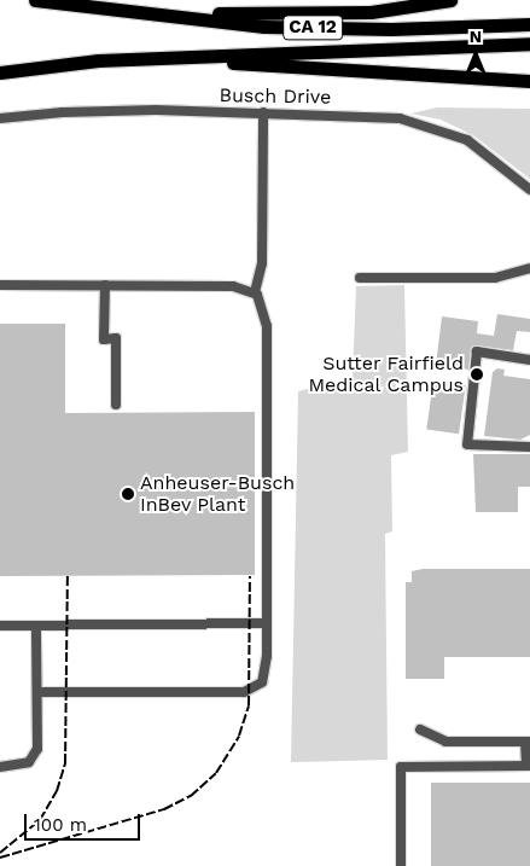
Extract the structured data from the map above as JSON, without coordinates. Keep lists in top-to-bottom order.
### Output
{
  "streets": {
    "highway": ["CA 12"],
    "street": ["Busch Drive"]
  },
  "places": ["Sutter Fairfield Medical Campus", "Anheuser-Busch InBev Plant"],
  "scale_bar": "100 m",
  "north": "top"
}
